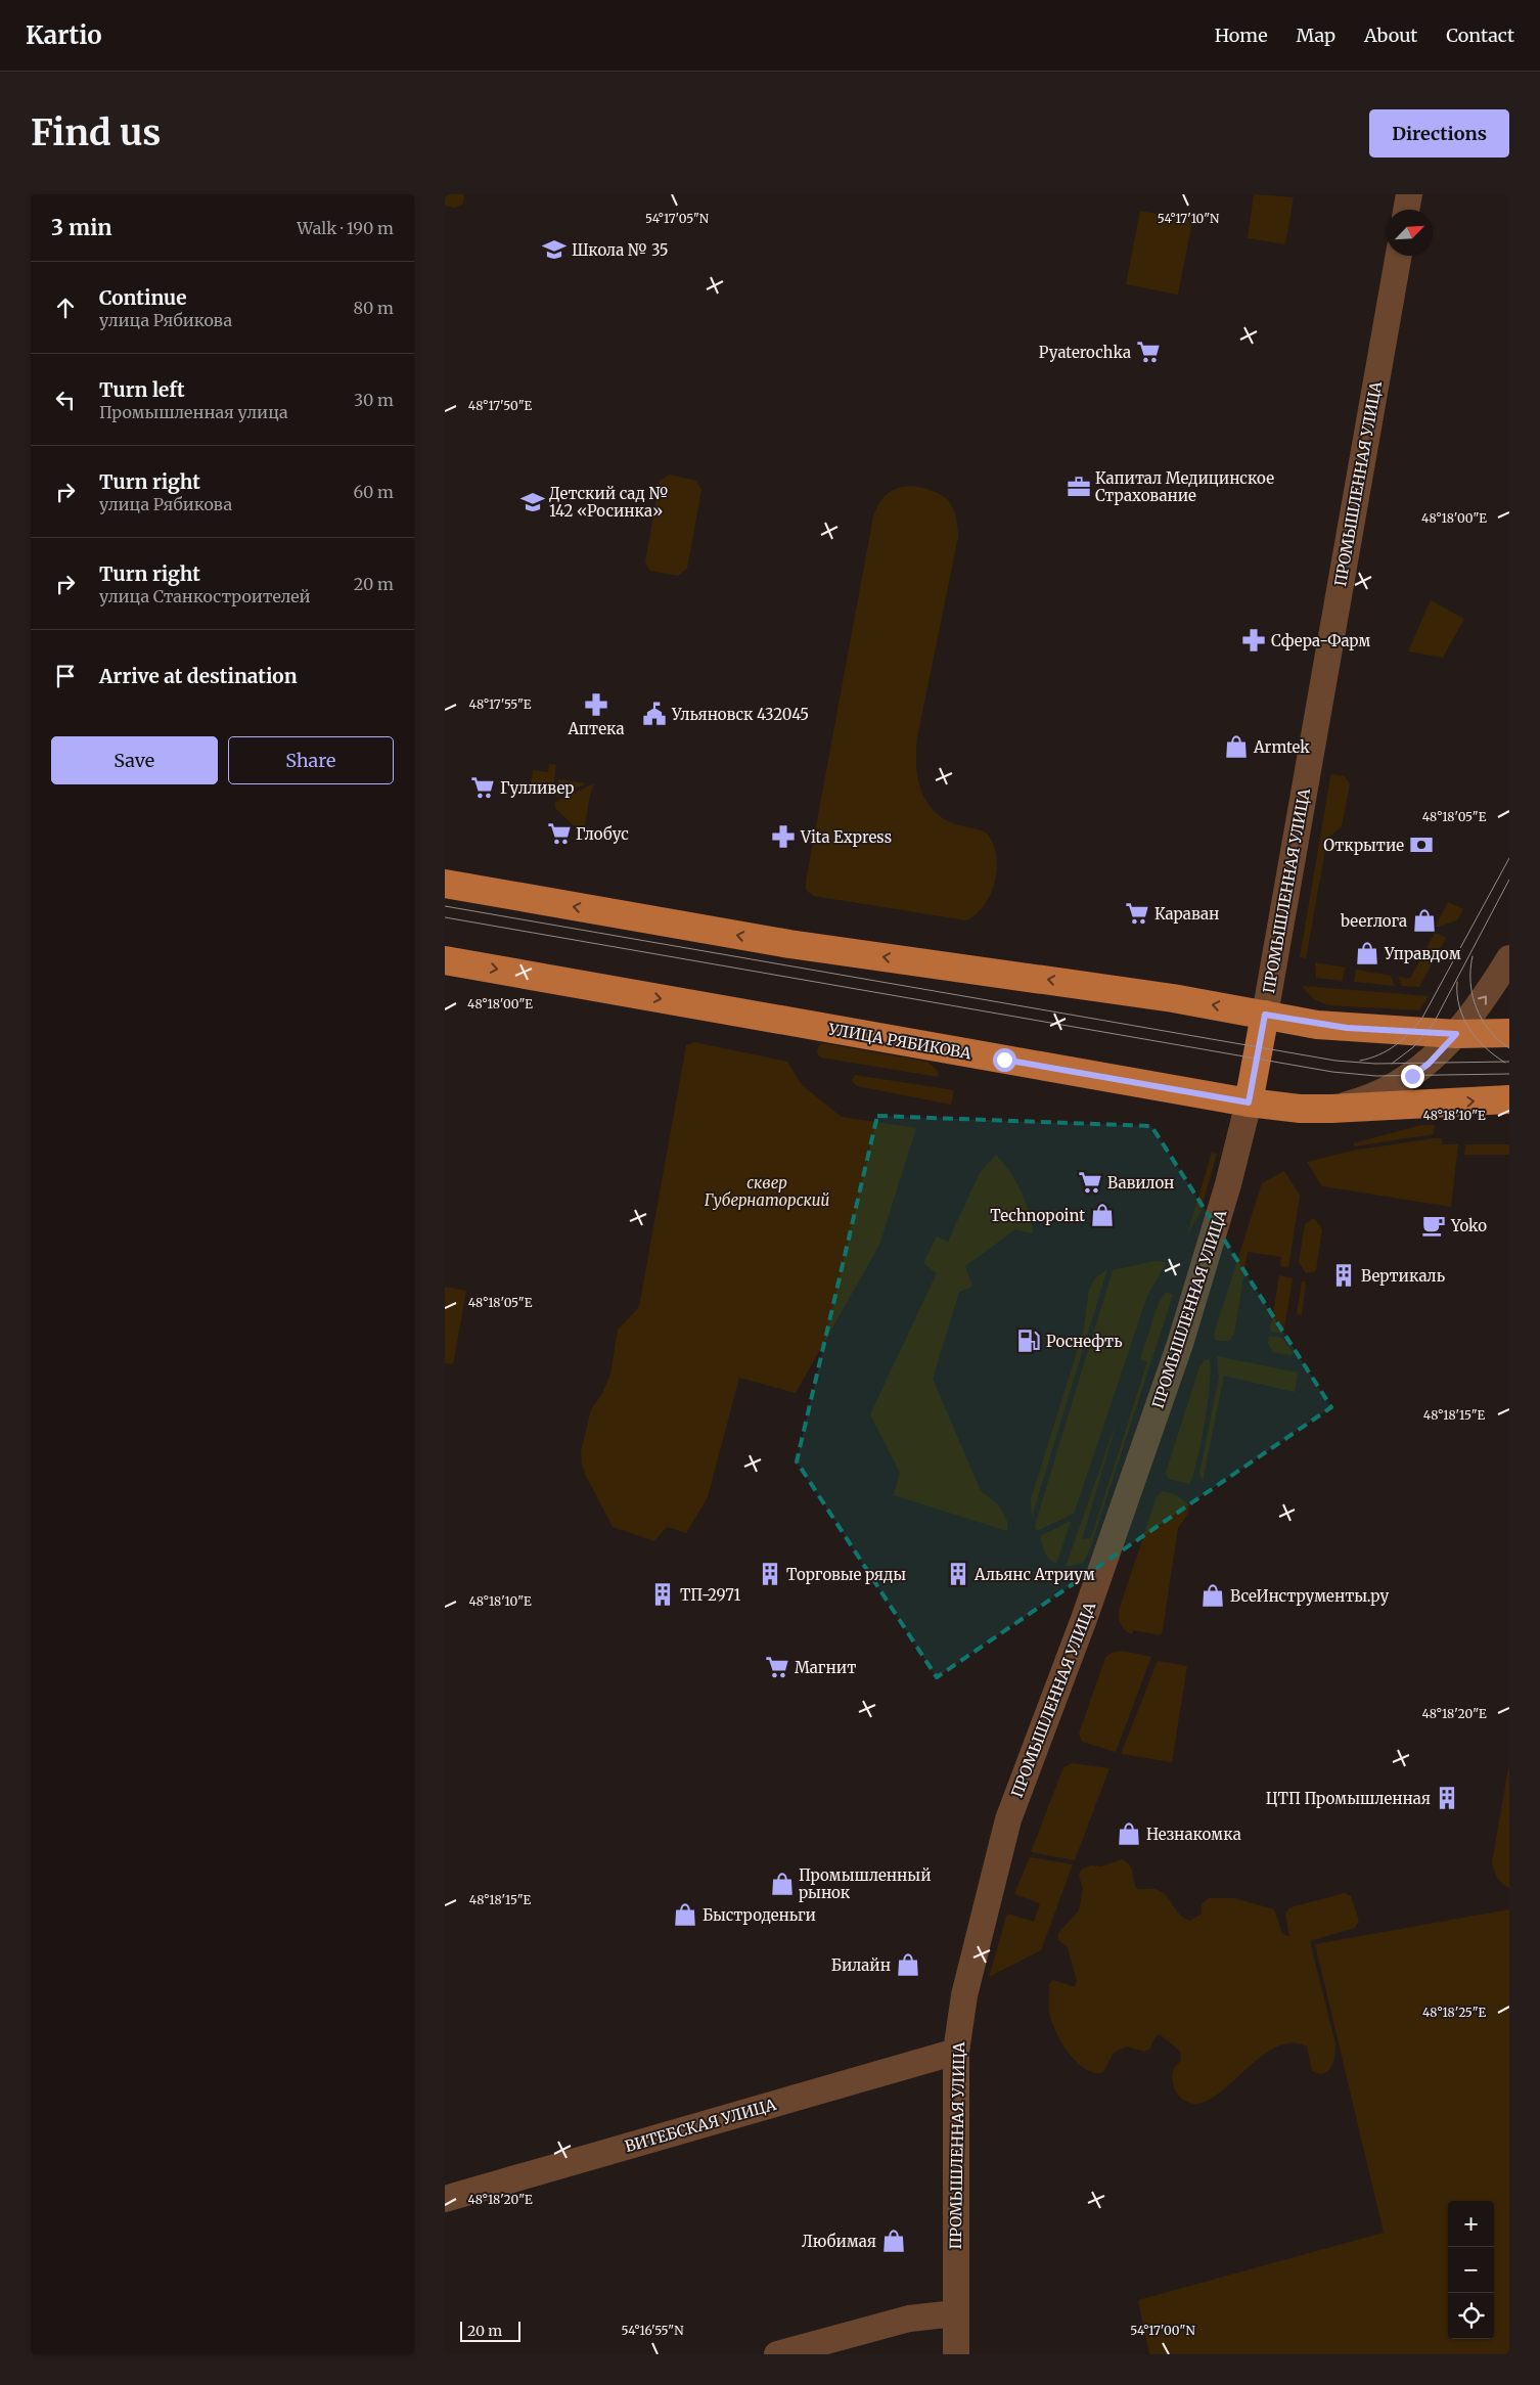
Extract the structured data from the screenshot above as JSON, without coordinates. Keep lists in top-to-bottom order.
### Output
{
  "streets": {
    "main road": ["ПРОМЫШЛЕННАЯ УЛИЦА", "УЛИЦА РЯБИКОВА"],
    "street": ["ВИТЕБСКАЯ УЛИЦА"]
  },
  "crossings": [
    ["ПРОМЫШЛЕННАЯ УЛИЦА", "УЛИЦА РЯБИКОВА"],
    ["ПРОМЫШЛЕННАЯ УЛИЦА", "ВИТЕБСКАЯ УЛИЦА"]
  ],
  "parks": ["сквер Губернаторский"],
  "places": {
    "school or university": ["Школа № 35", "Детский сад № 142 «Росинка»"],
    "supermarket": [
      "Pyaterochka",
      "Гулливер",
      "Глобус",
      "Караван",
      "Вавилон",
      "Магнит"
    ],
    "office": ["Капитал Медицинское Страхование"],
    "pharmacy": ["Сфера-Фарм", "Аптека", "Vita Express"],
    "public building": ["Ульяновск 432045"],
    "shop": [
      "Armtek",
      "beerлога",
      "Управдом",
      "Technopoint",
      "ВсеИнструменты.ру",
      "Незнакомка",
      "Промышленный рынок",
      "Быстроденьги",
      "Билайн",
      "Любимая"
    ],
    "bank": ["Открытие"],
    "cafe": ["Yoko"],
    "building": [
      "Вертикаль",
      "Торговые ряды",
      "Альянс Атриум",
      "ТП-2971",
      "ЦТП Промышленная"
    ],
    "fuel station": ["Роснефть"]
  },
  "scale_bar": "20 m",
  "north": "top right",
  "page": {
    "header": "Kartio",
    "nav": [
      "Home",
      "Map",
      "About",
      "Contact"
    ],
    "buttons": [
      "Directions",
      ["Save", "Share"]
    ],
    "title": "Find us",
    "heading": ["3 min", "Walk · 190 m"],
    "list": [
      ["Continue", "улица Рябикова", "80 m"],
      ["Turn left", "Промышленная улица", "30 m"],
      ["Turn right", "улица Рябикова", "60 m"],
      ["Turn right", "улица Станкостроителей", "20 m"],
      "Arrive at destination"
    ],
    "map_buttons": ["+", "−"],
    "scale": "20 m"
  },
  "coordinates": [
    "54°17'05\"N",
    "54°17'10\"N",
    "48°17'50\"E",
    "48°18'00\"E",
    "48°17'55\"E",
    "48°18'05\"E",
    "48°18'10\"E",
    "48°18'15\"E",
    "48°18'20\"E",
    "48°18'25\"E",
    "54°16'55\"N",
    "54°17'00\"N"
  ]
}
